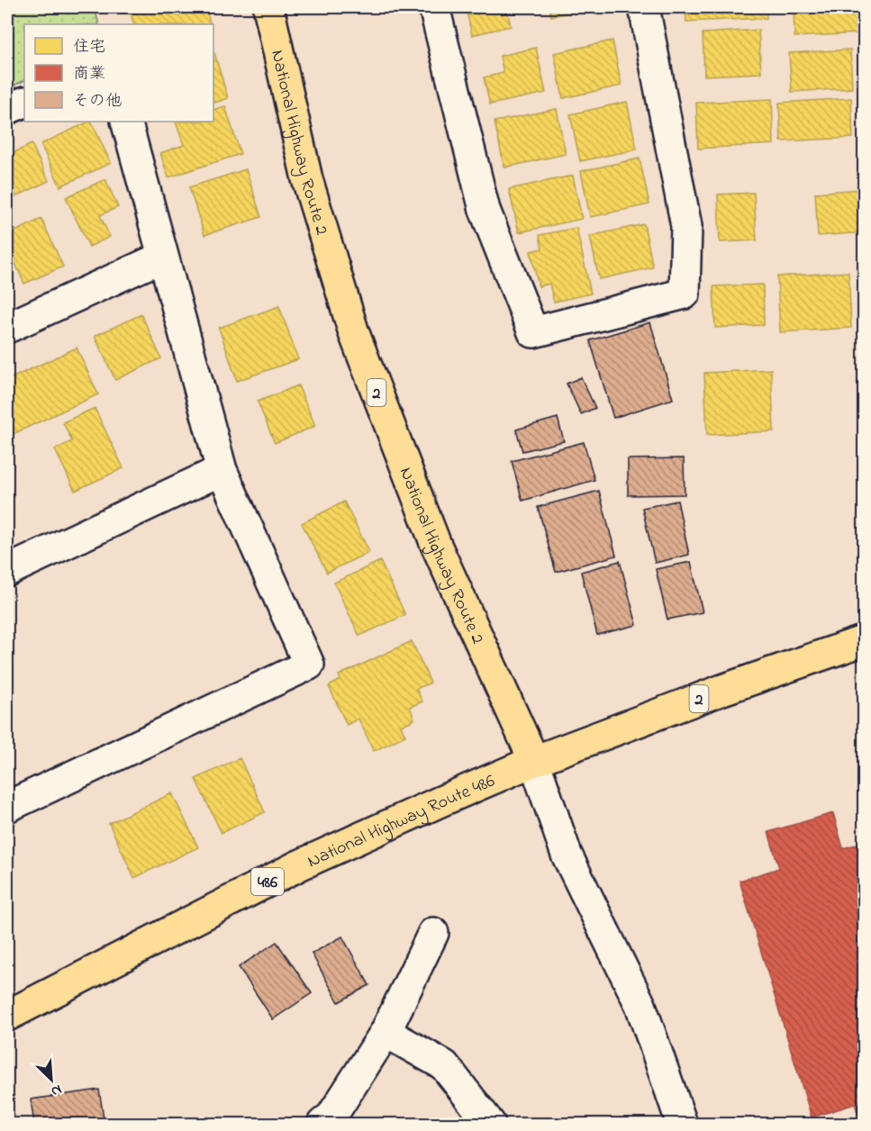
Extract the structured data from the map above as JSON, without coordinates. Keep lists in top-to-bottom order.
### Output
{
  "streets": {
    "highway": [
      "National Highway Route 2",
      "2",
      "National Highway Route 486",
      "486"
    ]
  },
  "crossings": [
    ["National Highway Route 2", "2"],
    ["National Highway Route 2", "National Highway Route 486"],
    ["2", "National Highway Route 486"]
  ],
  "legend": ["住宅", "商業", "その他"],
  "north": "bottom right"
}
